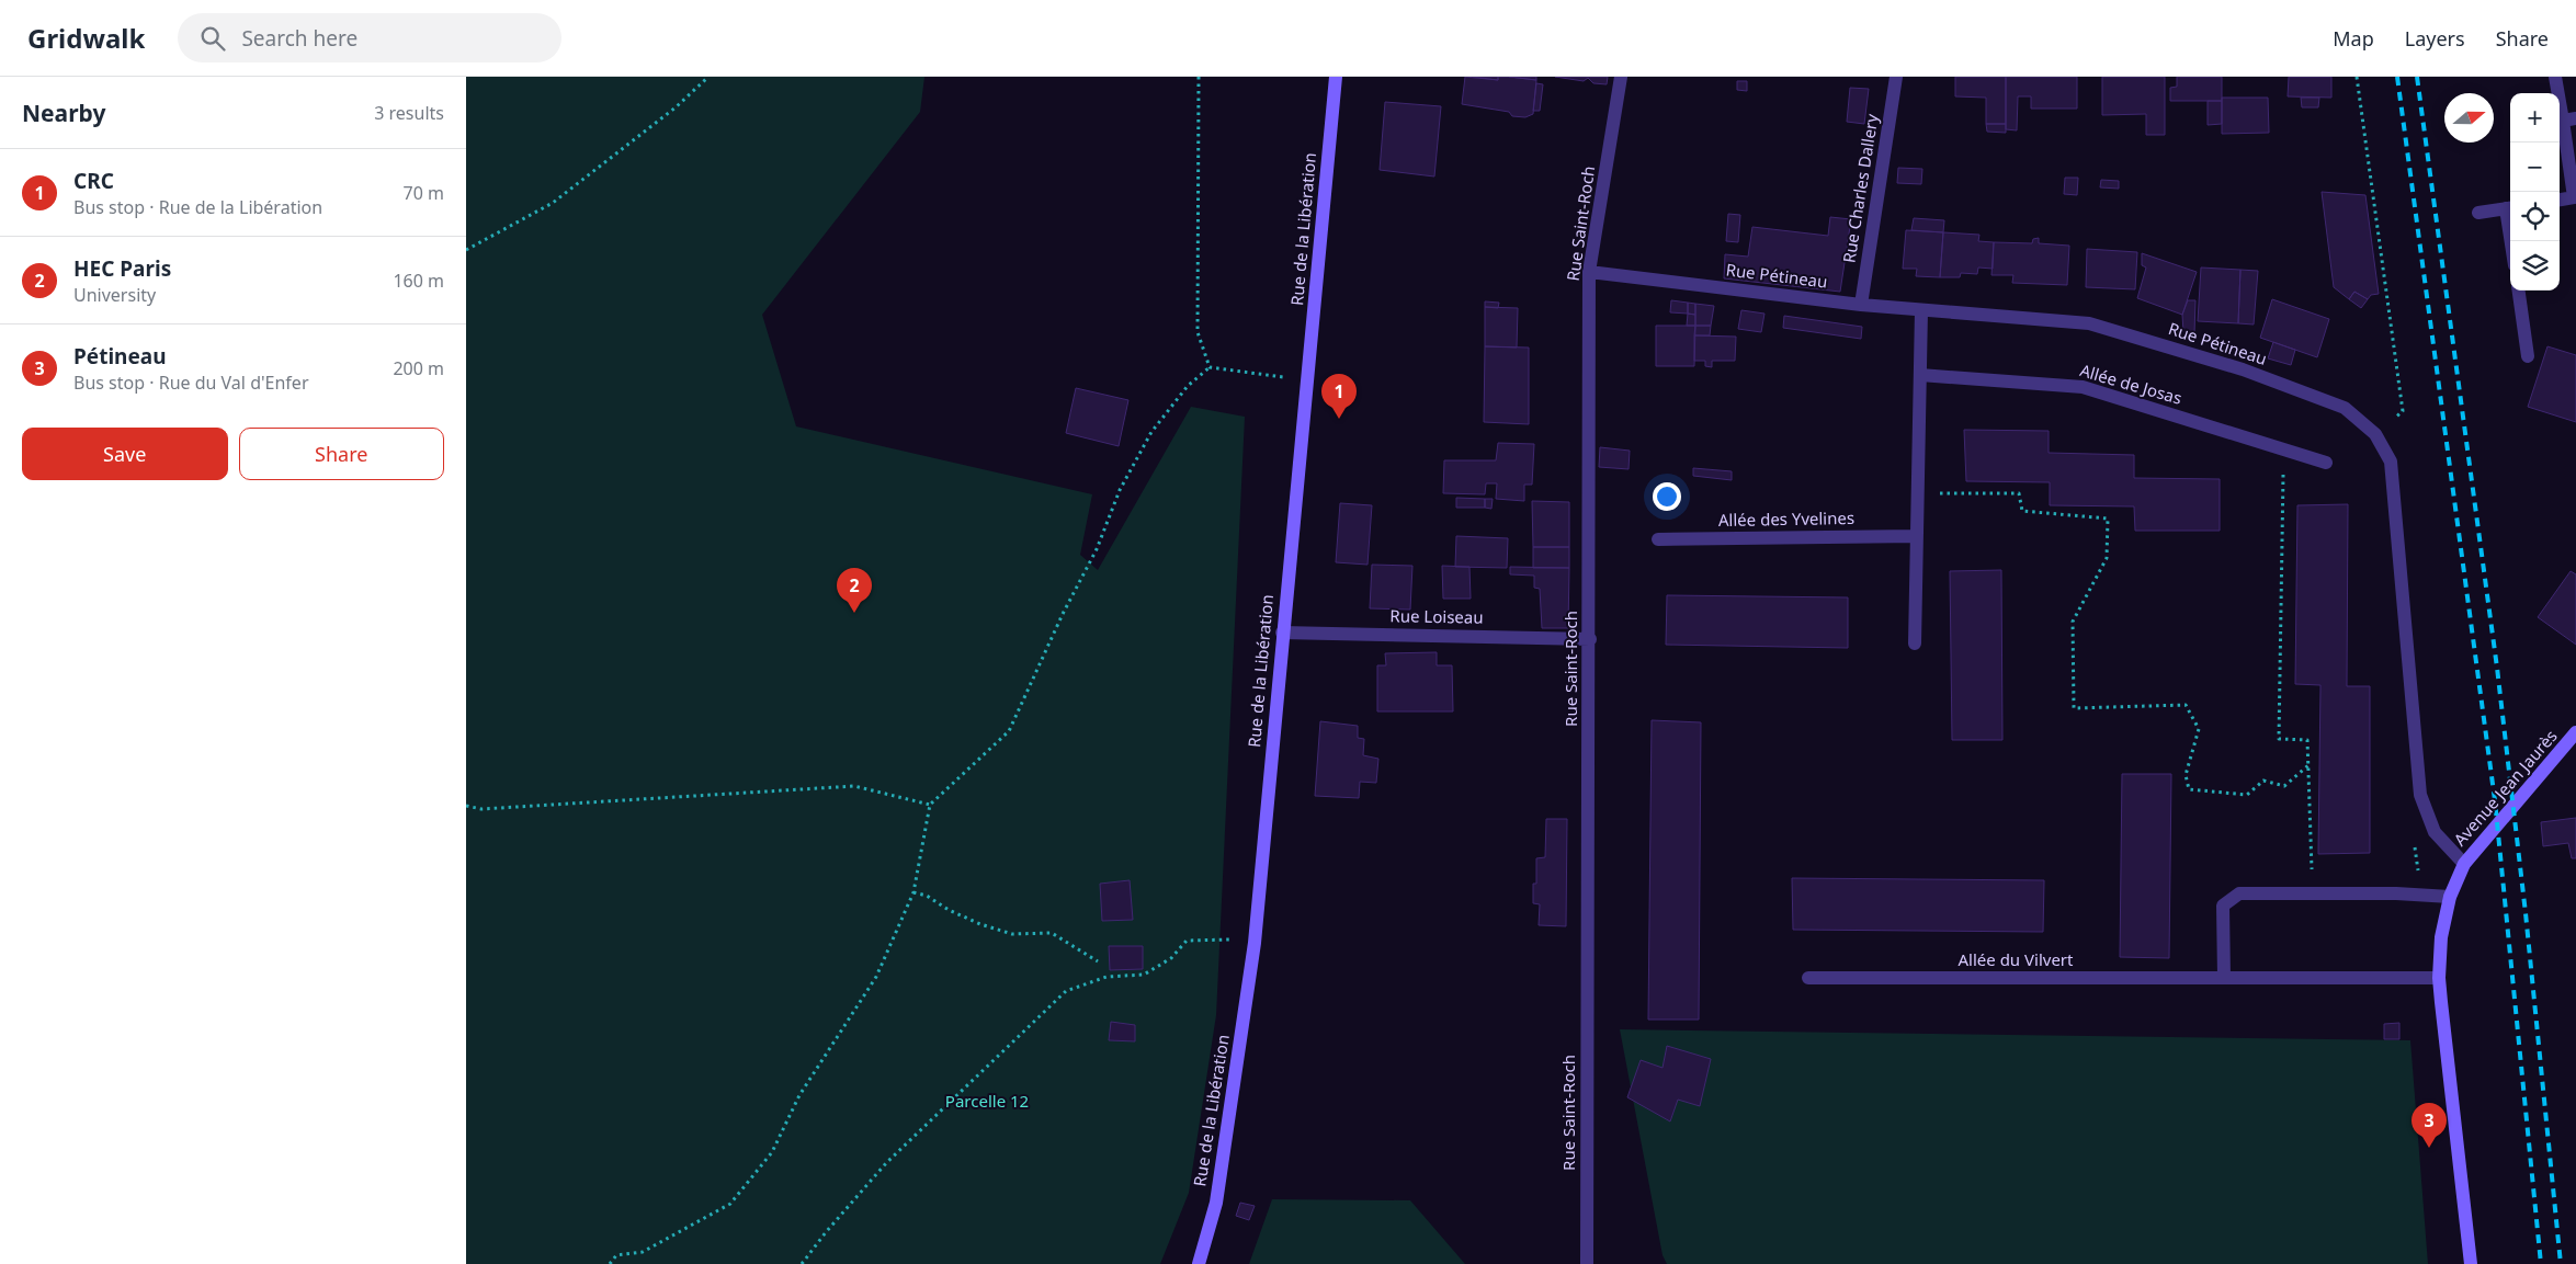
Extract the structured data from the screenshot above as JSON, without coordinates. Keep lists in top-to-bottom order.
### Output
{
  "streets": {
    "main road": ["Rue de la Libération", "Avenue Jean Jaurès"],
    "street": [
      "Rue Charles Dallery",
      "Rue Saint-Roch",
      "Rue Pétineau",
      "Allée de Josas",
      "Allée des Yvelines",
      "Rue Loiseau",
      "Allée du Vilvert"
    ]
  },
  "crossings": [
    ["Rue Charles Dallery", "Rue Pétineau"],
    ["Rue Saint-Roch", "Rue Pétineau"],
    ["Rue Saint-Roch", "Rue Loiseau"],
    ["Rue de la Libération", "Rue Loiseau"],
    ["Rue Pétineau", "Avenue Jean Jaurès"],
    ["Avenue Jean Jaurès", "Allée du Vilvert"]
  ],
  "parks": ["Parcelle 12"],
  "north": "right",
  "page": {
    "header": "Gridwalk",
    "search": "Search here",
    "nav": ["Map", "Layers", "Share"],
    "heading": ["Nearby", "3 results"],
    "map_buttons": ["+", "−"],
    "list": [
      {
        "mark": "1",
        "name": "CRC",
        "note": "Bus stop · Rue de la Libération",
        "value": "70 m"
      },
      {
        "mark": "2",
        "name": "HEC Paris",
        "note": "University",
        "value": "160 m"
      },
      {
        "mark": "3",
        "name": "Pétineau",
        "note": "Bus stop · Rue du Val d'Enfer",
        "value": "200 m"
      }
    ],
    "pins": ["1", "2", "3"],
    "buttons": ["Save", "Share"]
  }
}
